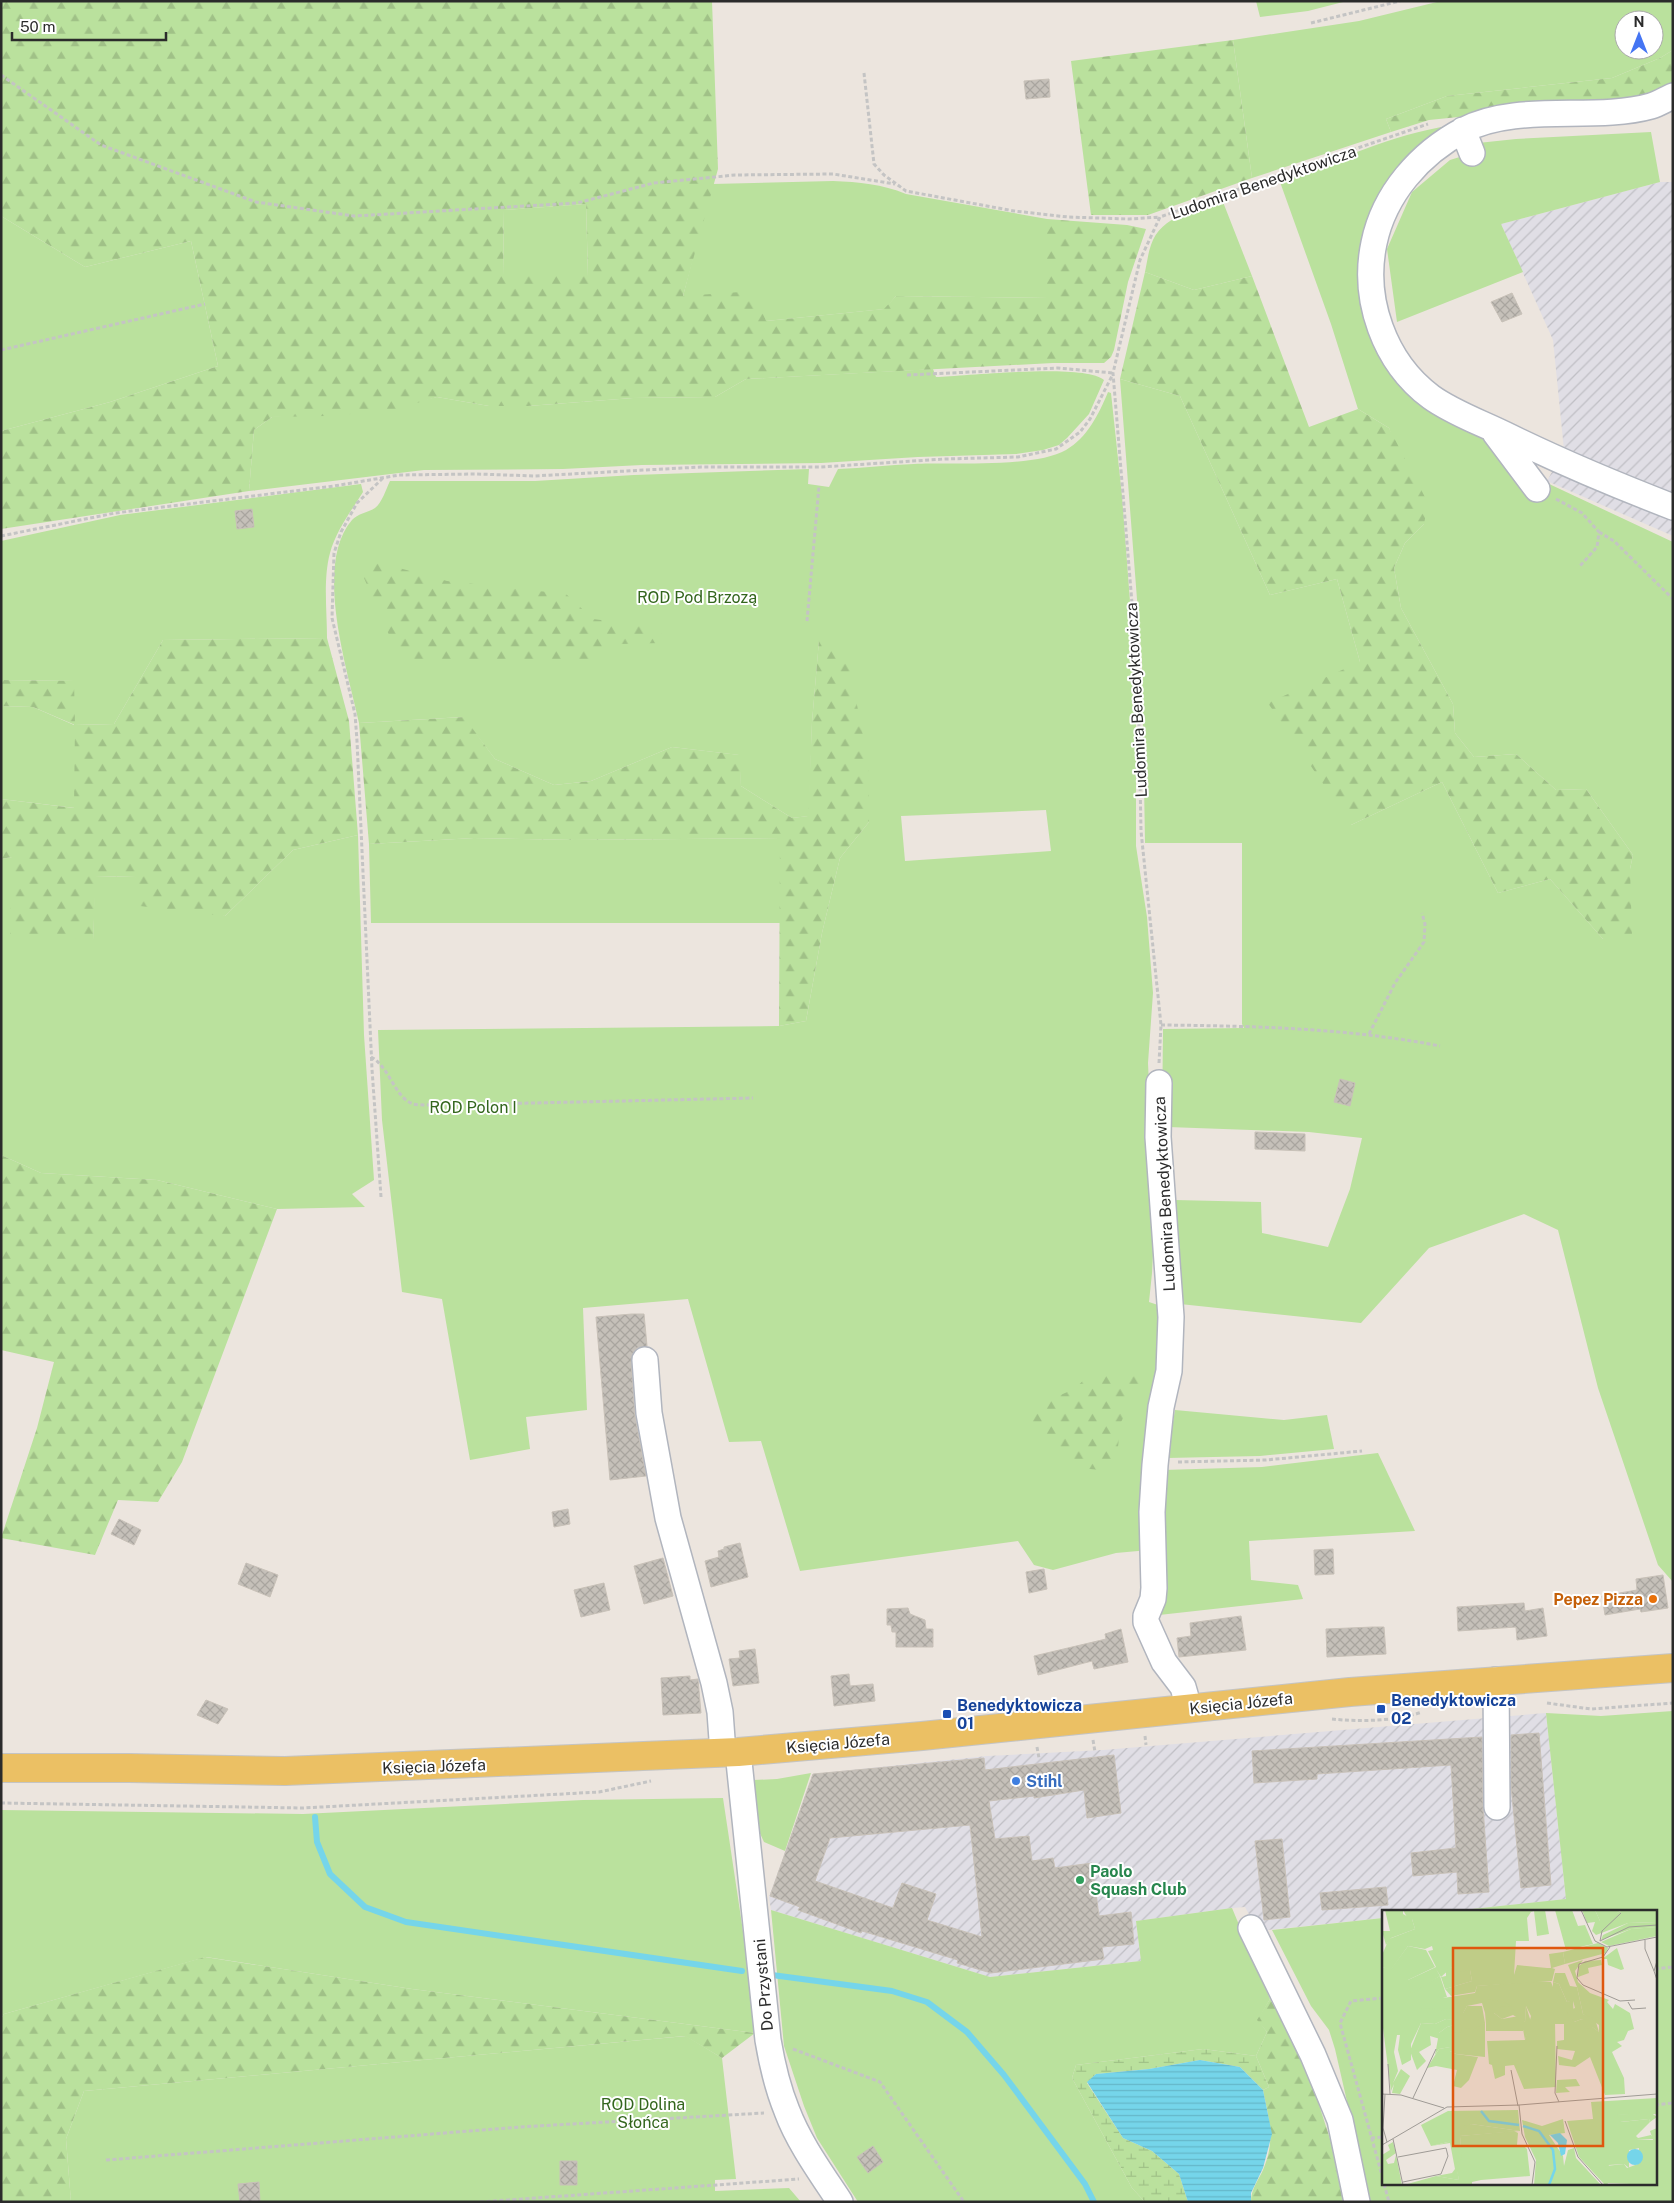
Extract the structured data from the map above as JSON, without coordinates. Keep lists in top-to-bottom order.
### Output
{
  "streets": {
    "main road": ["Księcia Józefa"],
    "street": ["Ludomira Benedyktowicza", "Do Przystani"]
  },
  "crossings": [
    ["Ludomira Benedyktowicza", "Księcia Józefa"],
    ["Księcia Józefa", "Do Przystani"]
  ],
  "parks": ["ROD Pod Brzozą", "ROD Polon I", "ROD Dolina Słońca"],
  "places": {
    "other": ["Pepez Pizza", "Stihl", "Paolo Squash Club"],
    "transit": ["Benedyktowicza 02", "Benedyktowicza 01"]
  },
  "scale_bar": "50 m",
  "north": "top"
}
